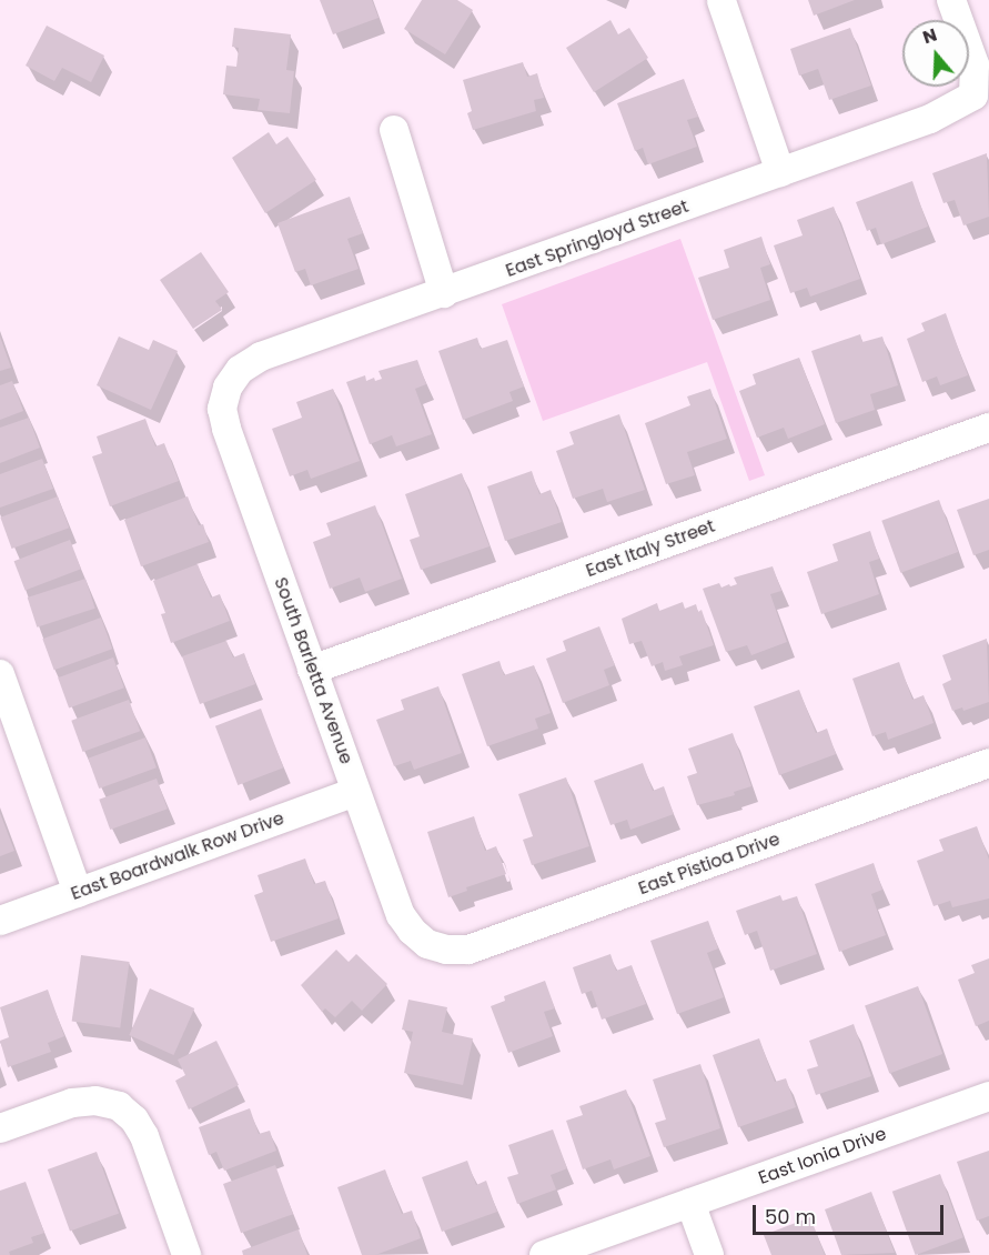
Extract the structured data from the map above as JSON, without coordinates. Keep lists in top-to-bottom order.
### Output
{
  "streets": {
    "street": [
      "East Springloyd Street",
      "East Italy Street",
      "South Barletta Avenue",
      "East Boardwalk Row Drive",
      "East Pistioa Drive",
      "East Ionia Drive"
    ]
  },
  "crossings": [
    ["East Springloyd Street", "South Barletta Avenue"],
    ["East Italy Street", "South Barletta Avenue"],
    ["South Barletta Avenue", "East Boardwalk Row Drive"],
    ["South Barletta Avenue", "East Pistioa Drive"]
  ],
  "scale_bar": "50 m",
  "north": "top"
}
